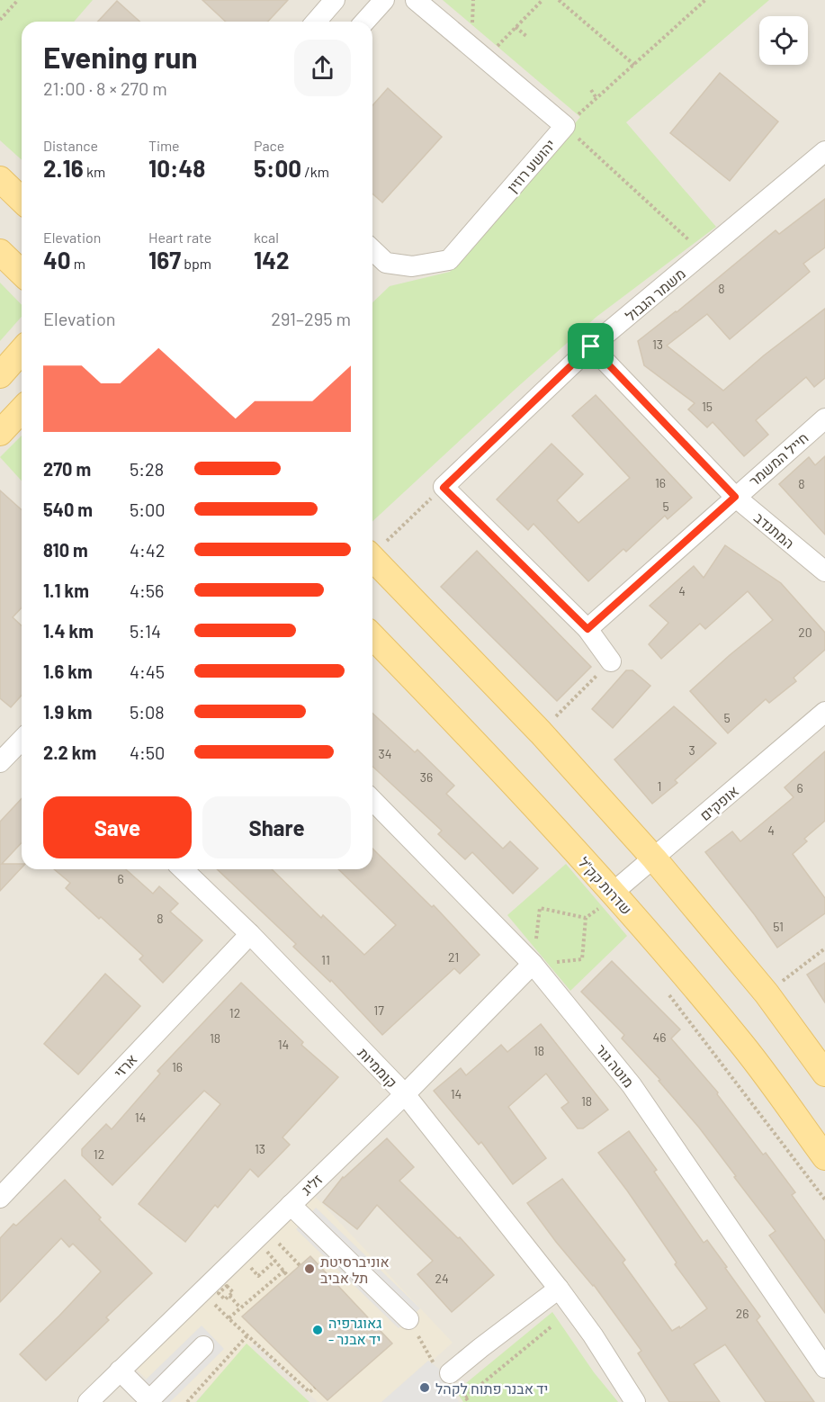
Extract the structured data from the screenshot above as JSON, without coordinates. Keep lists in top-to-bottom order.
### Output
{
  "streets": {
    "main road": ["שדרות קק\"ל"],
    "street": [
      "יהושע רוזין",
      "משמר הגבול",
      "חייל המשמר",
      "המתנדב",
      "אופקים",
      "ארזי",
      "מוטה גור",
      "קוממיות",
      "זליג"
    ]
  },
  "crossings": [
    ["משמר הגבול", "המתנדב"],
    ["חייל המשמר", "המתנדב"],
    ["אופקים", "שדרות קק\"ל"],
    ["ארזי", "קוממיות"],
    ["מוטה גור", "זליג"],
    ["קוממיות", "זליג"]
  ],
  "places": ["אוניברסיטת תל אביב", "גאוגרפיה - יד אבנר", "יד אבנר פתוח לקהל"],
  "house_numbers": [
    "8",
    "13",
    "15",
    "16",
    "8",
    "5",
    "4",
    "20",
    "5",
    "3",
    "34",
    "36",
    "1",
    "6",
    "4",
    "6",
    "8",
    "51",
    "21",
    "11",
    "17",
    "12",
    "46",
    "18",
    "14",
    "18",
    "16",
    "14",
    "18",
    "14",
    "13",
    "12",
    "24",
    "26"
  ],
  "page": {
    "heading": ["Evening run", "21:00 · 8 × 270 m"],
    "stats": [
      ["Distance", "2.16 km"],
      ["Time", "10:48"],
      ["Pace", "5:00 /km"],
      ["Elevation", "40 m"],
      ["Heart rate", "167 bpm"],
      ["kcal", "142"]
    ],
    "chart": ["Elevation", "291–295 m"],
    "list": [
      {
        "name": "270 m",
        "note": "5:28"
      },
      {
        "name": "540 m",
        "note": "5:00"
      },
      {
        "name": "810 m",
        "note": "4:42"
      },
      {
        "name": "1.1 km",
        "note": "4:56"
      },
      {
        "name": "1.4 km",
        "note": "5:14"
      },
      {
        "name": "1.6 km",
        "note": "4:45"
      },
      {
        "name": "1.9 km",
        "note": "5:08"
      },
      {
        "name": "2.2 km",
        "note": "4:50"
      }
    ],
    "buttons": ["Save", "Share"]
  }
}
